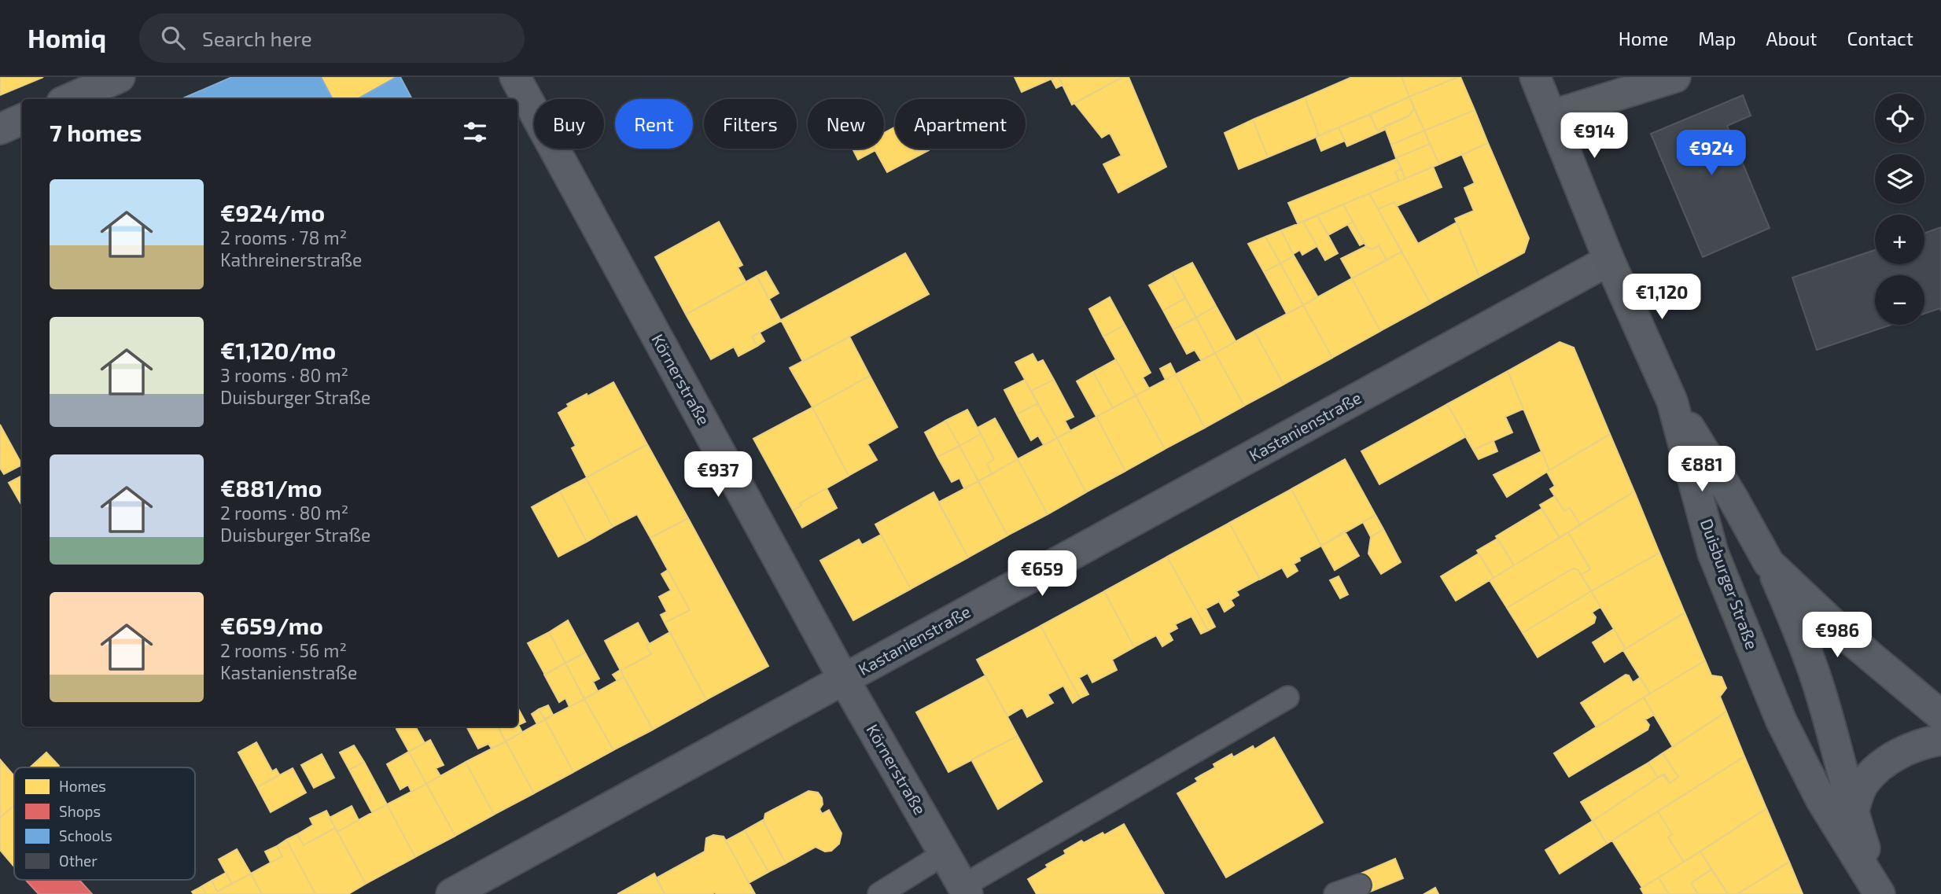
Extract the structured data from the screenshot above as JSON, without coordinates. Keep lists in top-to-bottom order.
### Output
{
  "streets": {
    "main road": ["Duisburger Straße"],
    "street": ["Körnerstraße", "Kastanienstraße"]
  },
  "crossings": [
    ["Körnerstraße", "Kastanienstraße"],
    ["Kastanienstraße", "Duisburger Straße"]
  ],
  "legend": [
    "Homes",
    "Shops",
    "Schools",
    "Other"
  ],
  "page": {
    "header": "Homiq",
    "search": "Search here",
    "nav": [
      "Home",
      "Map",
      "About",
      "Contact"
    ],
    "map_buttons": ["+", "−"],
    "chip": [
      "Buy",
      "Rent",
      "Filters",
      "New",
      "Apartment"
    ],
    "heading": "7 homes",
    "price": [
      "€914",
      "€924",
      "€1,120",
      "€881",
      "€937",
      "€659",
      "€986"
    ],
    "list": [
      {
        "name": "€924/mo",
        "note": "2 rooms · 78 m² · Kathreinerstraße"
      },
      {
        "name": "€1,120/mo",
        "note": "3 rooms · 80 m² · Duisburger Straße"
      },
      {
        "name": "€881/mo",
        "note": "2 rooms · 80 m² · Duisburger Straße"
      },
      {
        "name": "€659/mo",
        "note": "2 rooms · 56 m² · Kastanienstraße"
      }
    ]
  }
}
